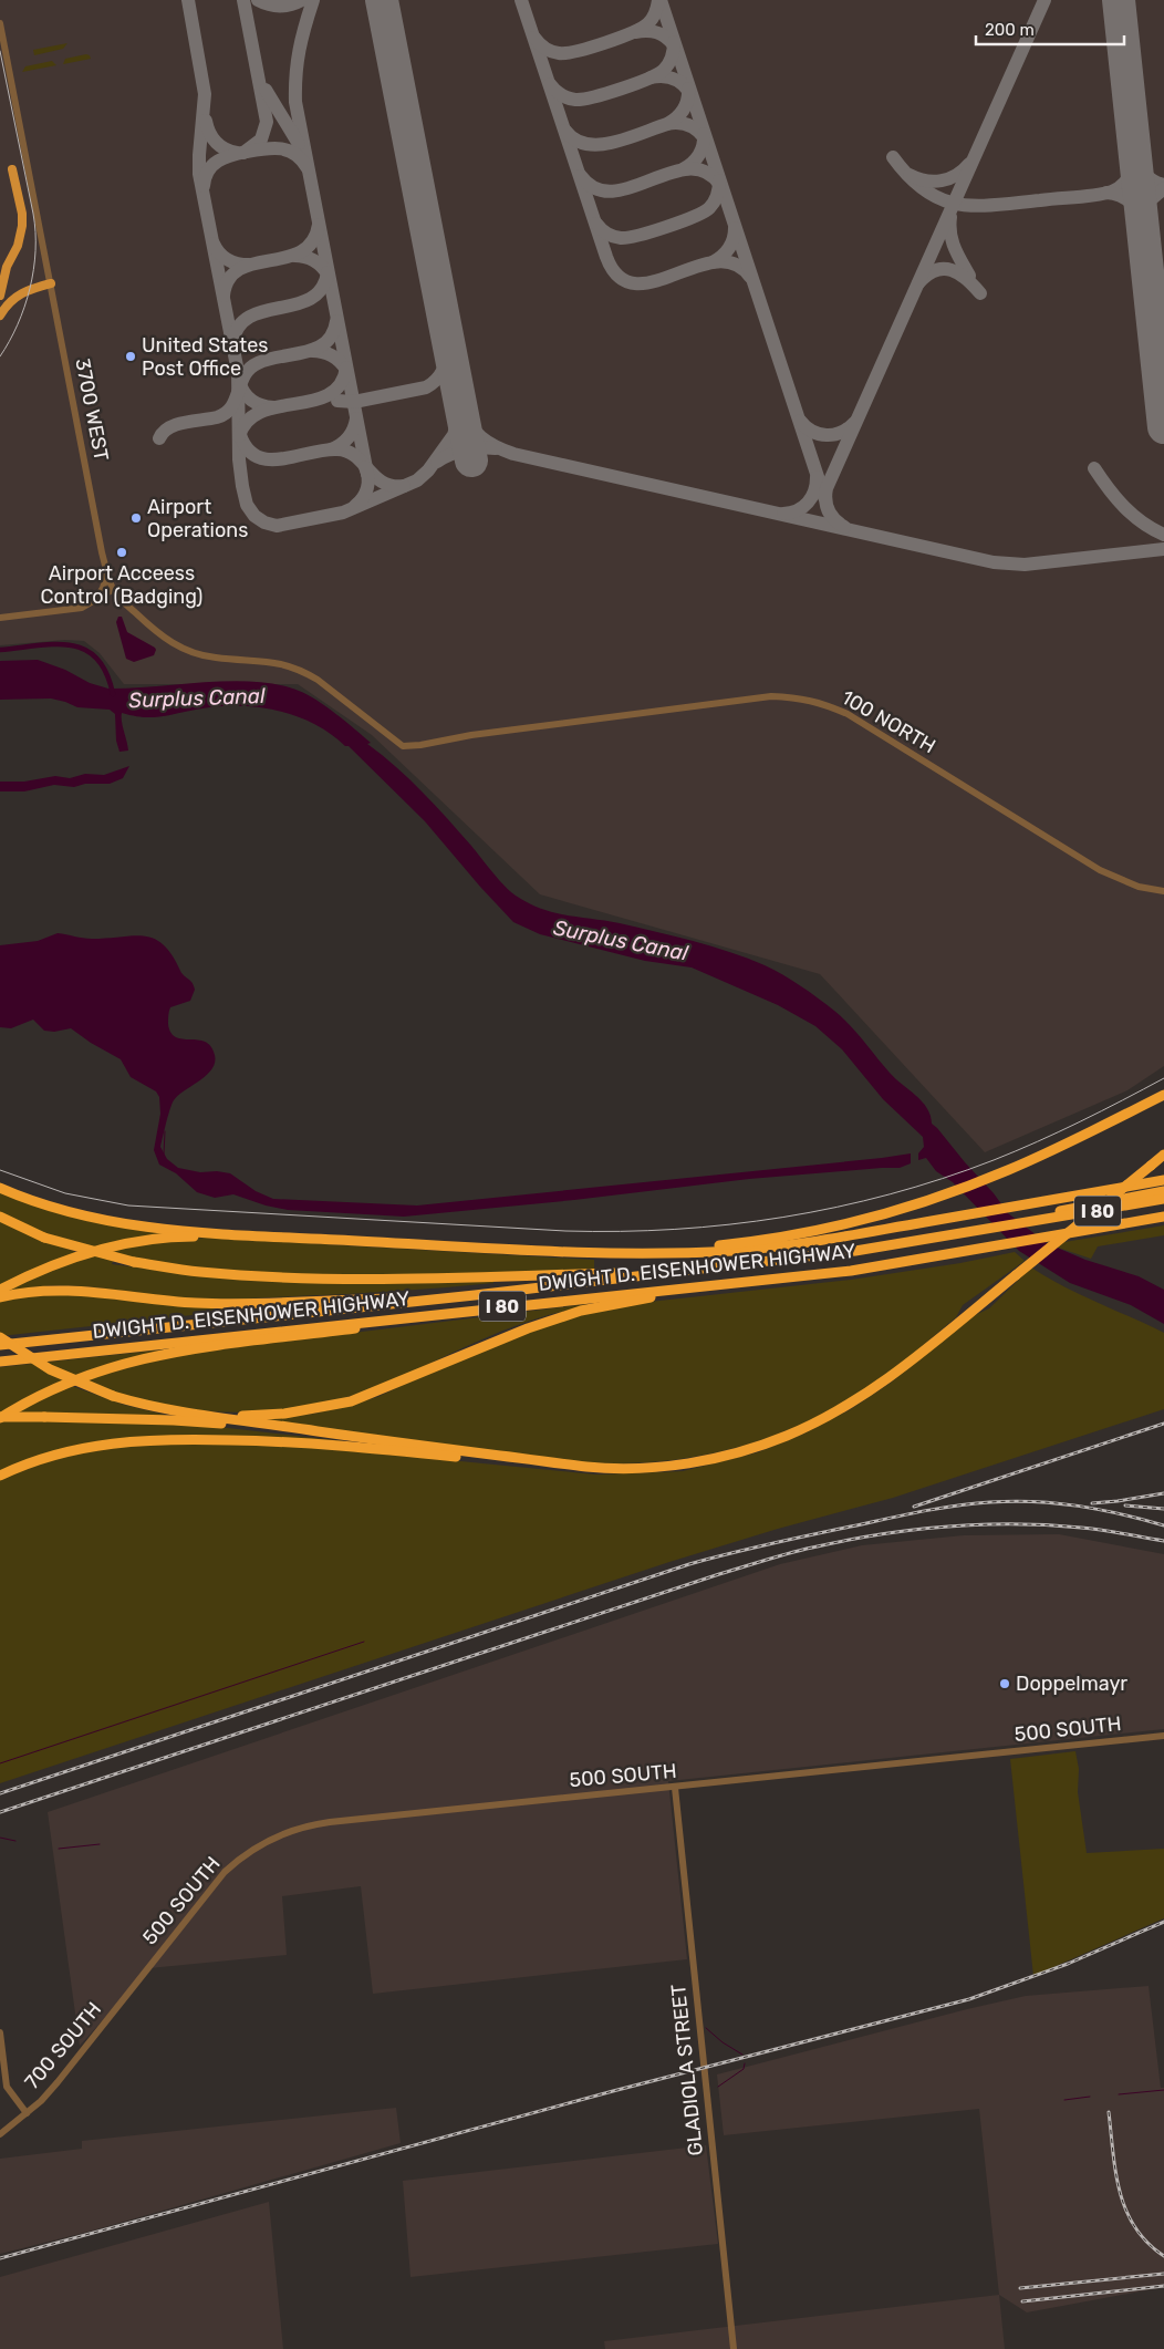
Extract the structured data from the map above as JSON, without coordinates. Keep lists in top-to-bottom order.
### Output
{
  "streets": {
    "highway": ["I 80", "DWIGHT D. EISENHOWER HIGHWAY"],
    "street": [
      "3700 WEST",
      "100 NORTH",
      "500 SOUTH",
      "700 SOUTH",
      "GLADIOLA STREET"
    ]
  },
  "crossings": [
    ["3700 WEST", "100 NORTH"],
    ["500 SOUTH", "700 SOUTH"],
    ["500 SOUTH", "GLADIOLA STREET"]
  ],
  "water": ["Surplus Canal"],
  "places": [
    "United States Post Office",
    "Airport Operations",
    "Airport Acceess Control (Badging)",
    "Doppelmayr"
  ],
  "scale_bar": "200 m"
}
